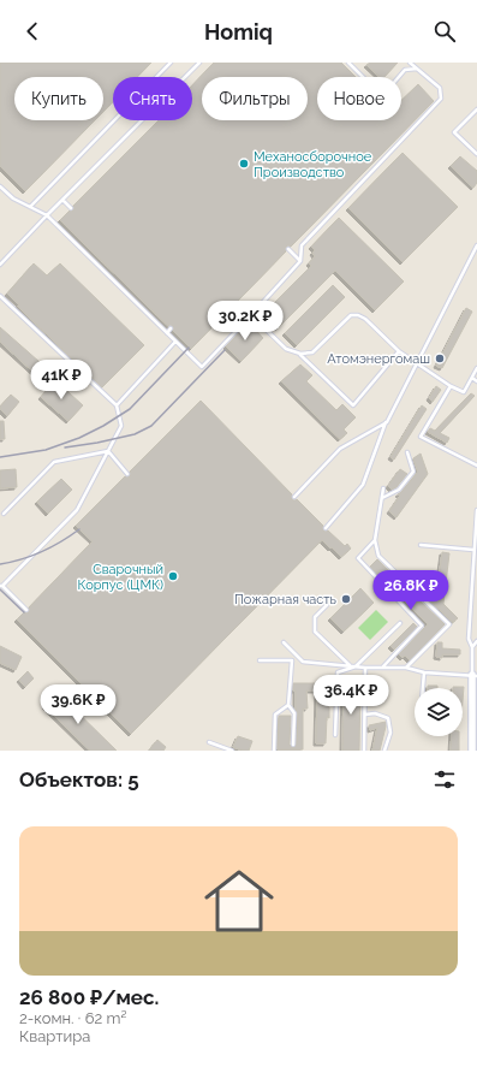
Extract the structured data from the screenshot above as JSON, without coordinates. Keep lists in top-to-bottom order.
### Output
{
  "places": [
    "Механосборочное Производство",
    "Атомэнергомаш",
    "Сварочный Корпус (ЦМК)",
    "Пожарная часть"
  ],
  "page": {
    "header": "Homiq",
    "chip": [
      "Купить",
      "Снять",
      "Фильтры",
      "Новое"
    ],
    "price": [
      "30.2K ₽",
      "41K ₽",
      "26.8K ₽",
      "36.4K ₽",
      "39.6K ₽"
    ],
    "heading": "Объектов: 5",
    "list": [
      {
        "name": "26 800 ₽/мес.",
        "note": "2-комн. · 62 m² · Квартира"
      }
    ]
  }
}
